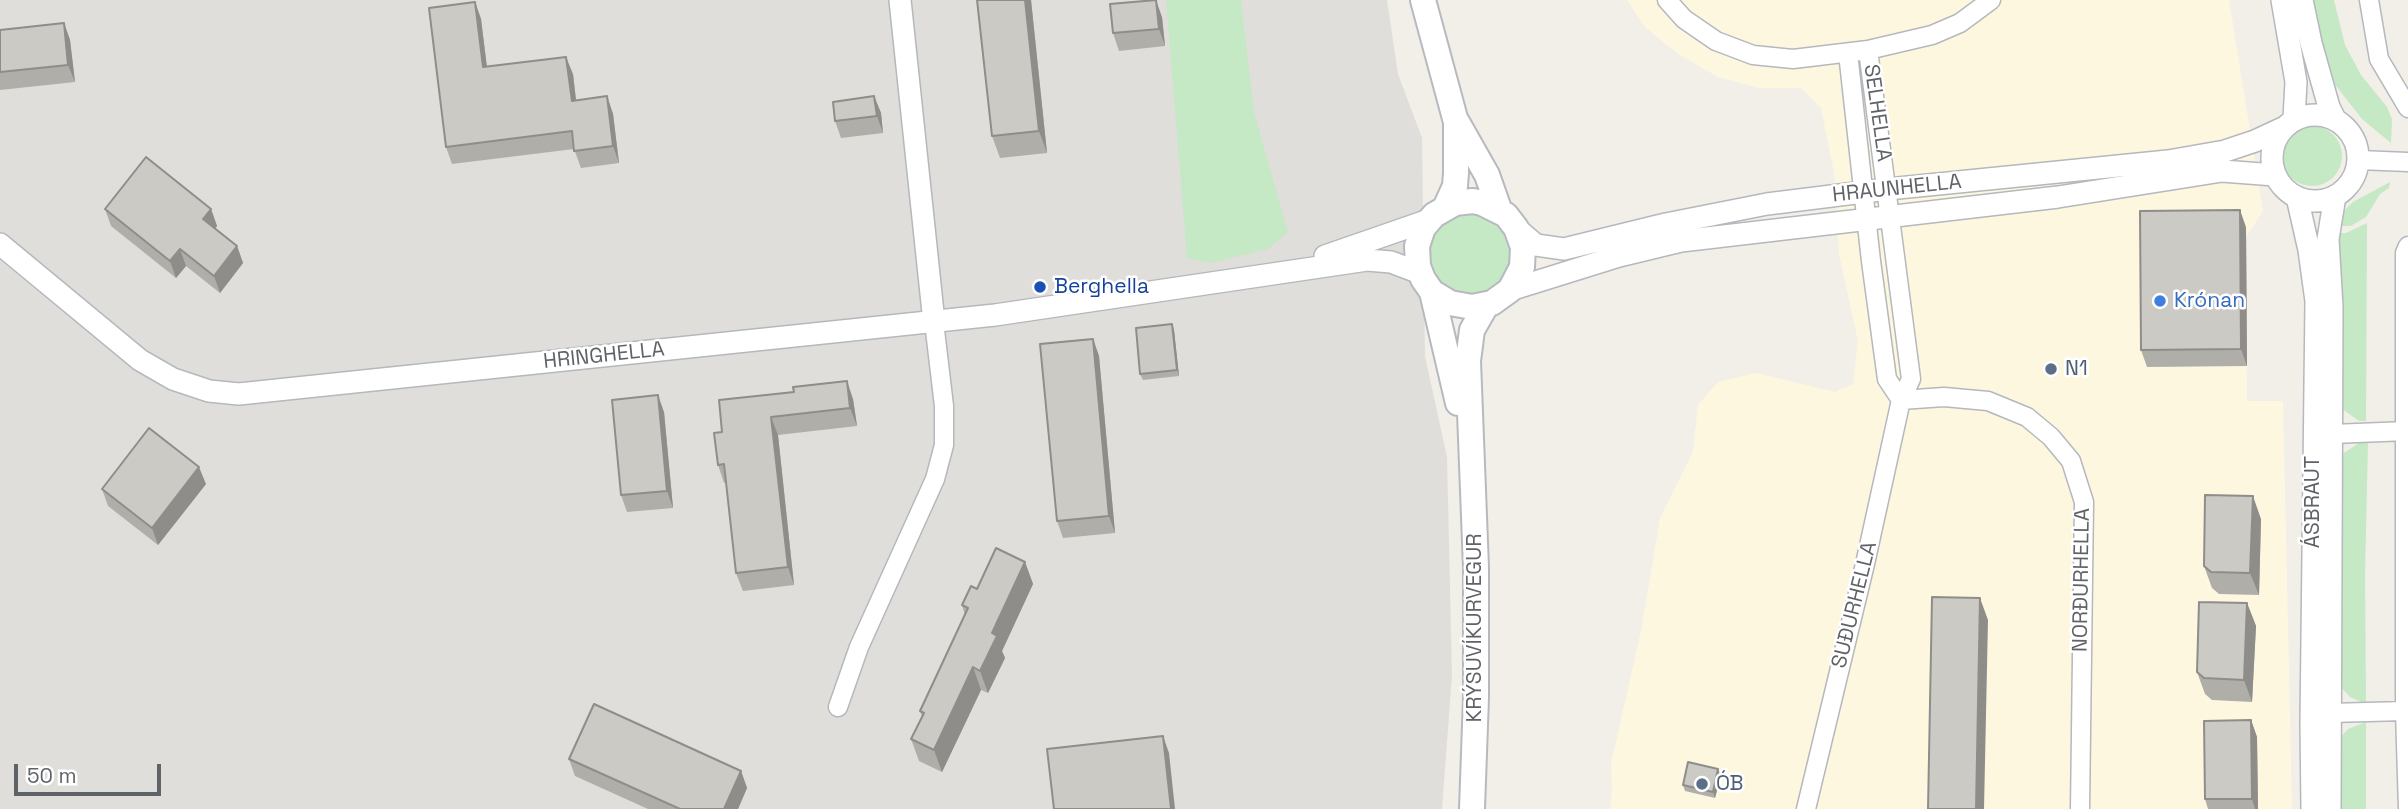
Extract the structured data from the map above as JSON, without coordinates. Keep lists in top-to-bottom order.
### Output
{
  "streets": {
    "main road": ["KRÝSUVÍKURVEGUR"],
    "street": [
      "SELHELLA",
      "HRAUNHELLA",
      "HRINGHELLA",
      "ÁSBRAUT",
      "NORÐURHELLA",
      "SUÐURHELLA"
    ]
  },
  "crossings": [
    ["SELHELLA", "HRAUNHELLA"],
    ["SELHELLA", "SUÐURHELLA"],
    ["HRAUNHELLA", "ÁSBRAUT"],
    ["HRAUNHELLA", "SUÐURHELLA"],
    ["HRAUNHELLA", "KRÝSUVÍKURVEGUR"],
    ["NORÐURHELLA", "SUÐURHELLA"]
  ],
  "places": [
    "Berghella",
    "Krónan",
    "N1",
    "ÓB"
  ],
  "scale_bar": "50 m"
}
